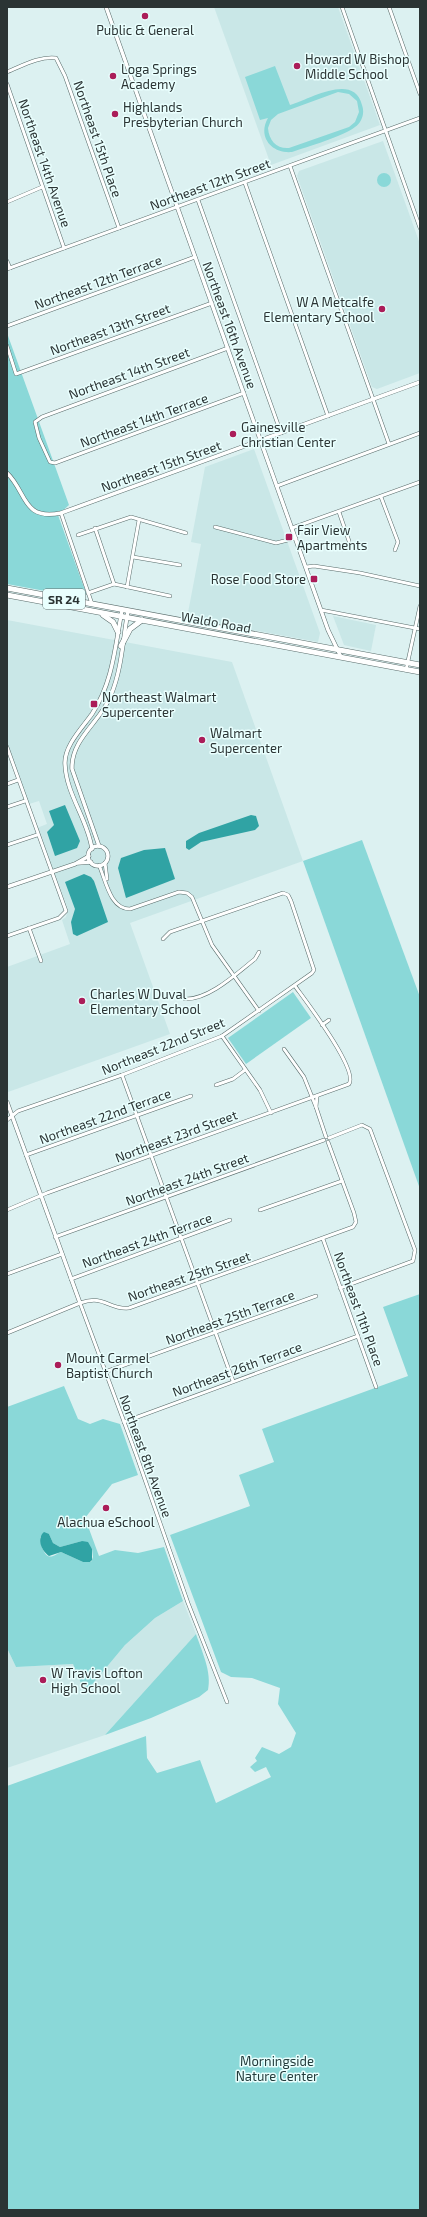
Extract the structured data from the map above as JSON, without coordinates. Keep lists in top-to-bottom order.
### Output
{
  "streets": {
    "highway": ["SR 24", "Waldo Road"],
    "street": [
      "Northeast 15th Place",
      "Northeast 14th Avenue",
      "Northeast 12th Street",
      "Northeast 12th Terrace",
      "Northeast 16th Avenue",
      "Northeast 13th Street",
      "Northeast 14th Street",
      "Northeast 14th Terrace",
      "Northeast 15th Street",
      "Northeast 22nd Street",
      "Northeast 22nd Terrace",
      "Northeast 23rd Street",
      "Northeast 24th Street",
      "Northeast 24th Terrace",
      "Northeast 25th Street",
      "Northeast 11th Place",
      "Northeast 25th Terrace",
      "Northeast 26th Terrace",
      "Northeast 8th Avenue"
    ]
  },
  "crossings": [
    ["Northeast 15th Place", "Northeast 12th Street"],
    ["Northeast 14th Avenue", "Northeast 12th Street"],
    ["Northeast 12th Street", "Northeast 16th Avenue"],
    ["Northeast 12th Terrace", "Northeast 16th Avenue"],
    ["Northeast 16th Avenue", "Northeast 13th Street"],
    ["Northeast 16th Avenue", "Northeast 14th Street"],
    ["Northeast 16th Avenue", "Northeast 14th Terrace"],
    ["Northeast 16th Avenue", "Northeast 15th Street"],
    ["Northeast 16th Avenue", "Waldo Road"],
    ["Northeast 14th Street", "Northeast 14th Terrace"],
    ["SR 24", "Waldo Road"],
    ["Northeast 22nd Street", "Northeast 8th Avenue"],
    ["Northeast 22nd Terrace", "Northeast 8th Avenue"],
    ["Northeast 23rd Street", "Northeast 8th Avenue"],
    ["Northeast 24th Street", "Northeast 11th Place"],
    ["Northeast 24th Street", "Northeast 8th Avenue"],
    ["Northeast 24th Terrace", "Northeast 8th Avenue"],
    ["Northeast 25th Street", "Northeast 11th Place"],
    ["Northeast 25th Street", "Northeast 8th Avenue"],
    ["Northeast 11th Place", "Northeast 26th Terrace"],
    ["Northeast 25th Terrace", "Northeast 8th Avenue"],
    ["Northeast 26th Terrace", "Northeast 8th Avenue"]
  ],
  "parks": ["Morningside Nature Center"],
  "places": {
    "other": [
      "Public & General",
      "Howard W Bishop Middle School",
      "Loga Springs Academy",
      "Highlands Presbyterian Church",
      "W A Metcalfe Elementary School",
      "Gainesville Christian Center",
      "Walmart Supercenter",
      "Charles W Duval Elementary School",
      "Mount Carmel Baptist Church",
      "Alachua eSchool",
      "W Travis Lofton High School"
    ],
    "transit": ["Fair View Apartments", "Rose Food Store", "Northeast Walmart Supercenter"]
  }
}
